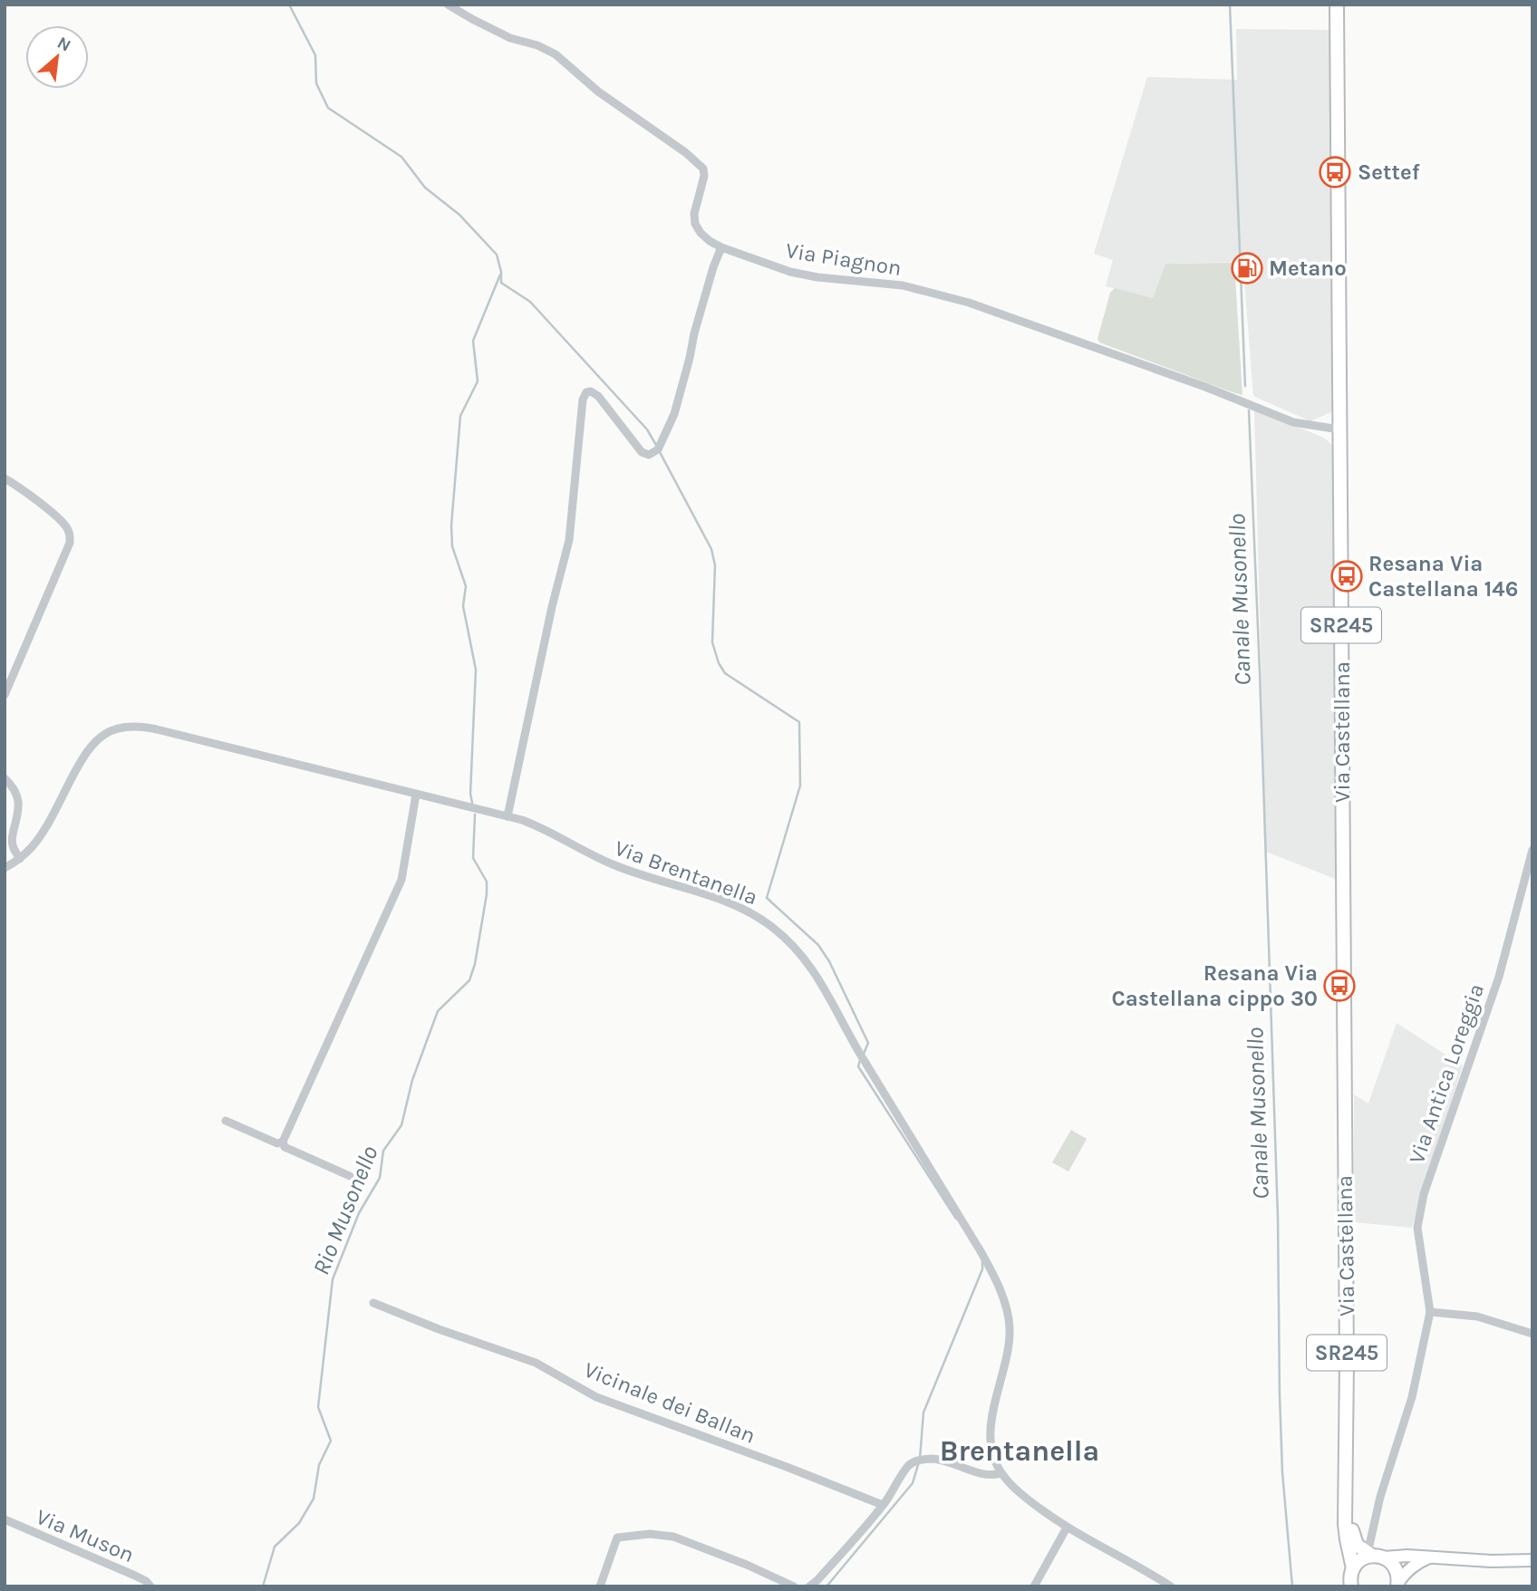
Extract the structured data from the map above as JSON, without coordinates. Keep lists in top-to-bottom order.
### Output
{
  "streets": {
    "main road": ["SR245", "Via Castellana"],
    "street": [
      "Via Piagnon",
      "Via Brentanella",
      "Via Antica Loreggia",
      "Vicinale dei Ballan",
      "Via Muson"
    ]
  },
  "crossings": [
    ["Via Piagnon", "Via Castellana"],
    ["SR245", "Via Castellana"],
    ["SR245", "Via Antica Loreggia"],
    ["Via Castellana", "Via Antica Loreggia"]
  ],
  "districts": ["Brentanella"],
  "water": ["Canale Musonello", "Rio Musonello"],
  "places": {
    "bus stop": ["Settef", "Resana Via Castellana 146", "Resana Via Castellana cippo 30"],
    "fuel station": ["Metano"]
  },
  "north": "top right"
}
